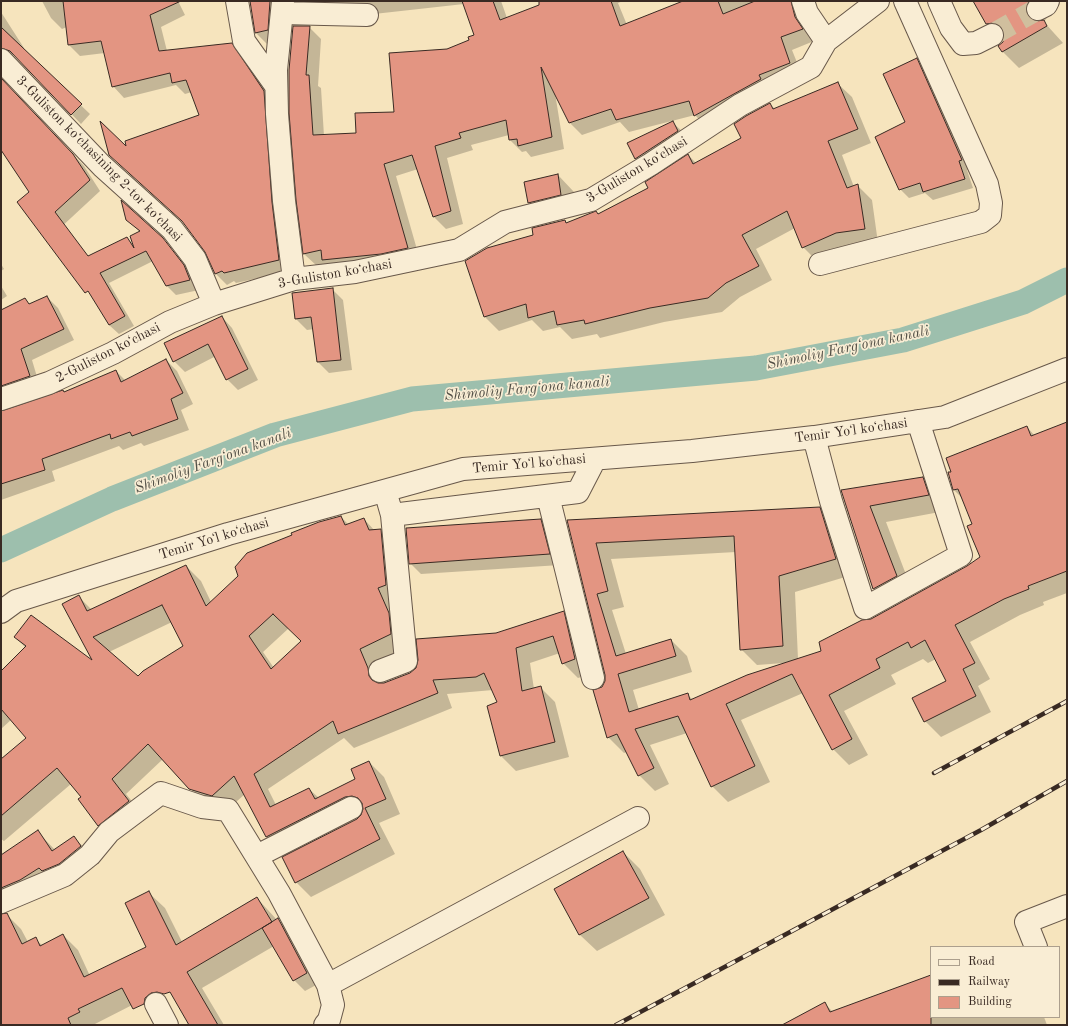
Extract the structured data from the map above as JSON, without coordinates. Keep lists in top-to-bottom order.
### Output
{
  "streets": {
    "street": [
      "3-Guliston koʻchasining 2-tor koʻchasi",
      "3-Guliston koʻchasi",
      "2-Guliston koʻchasi",
      "Temir Yoʻl koʻchasi"
    ]
  },
  "crossings": [
    ["3-Guliston koʻchasining 2-tor koʻchasi", "3-Guliston koʻchasi"],
    ["3-Guliston koʻchasining 2-tor koʻchasi", "2-Guliston koʻchasi"],
    ["3-Guliston koʻchasi", "2-Guliston koʻchasi"]
  ],
  "water": ["Shimoliy Fargʻona kanali"],
  "legend": ["Road", "Railway", "Building"]
}
